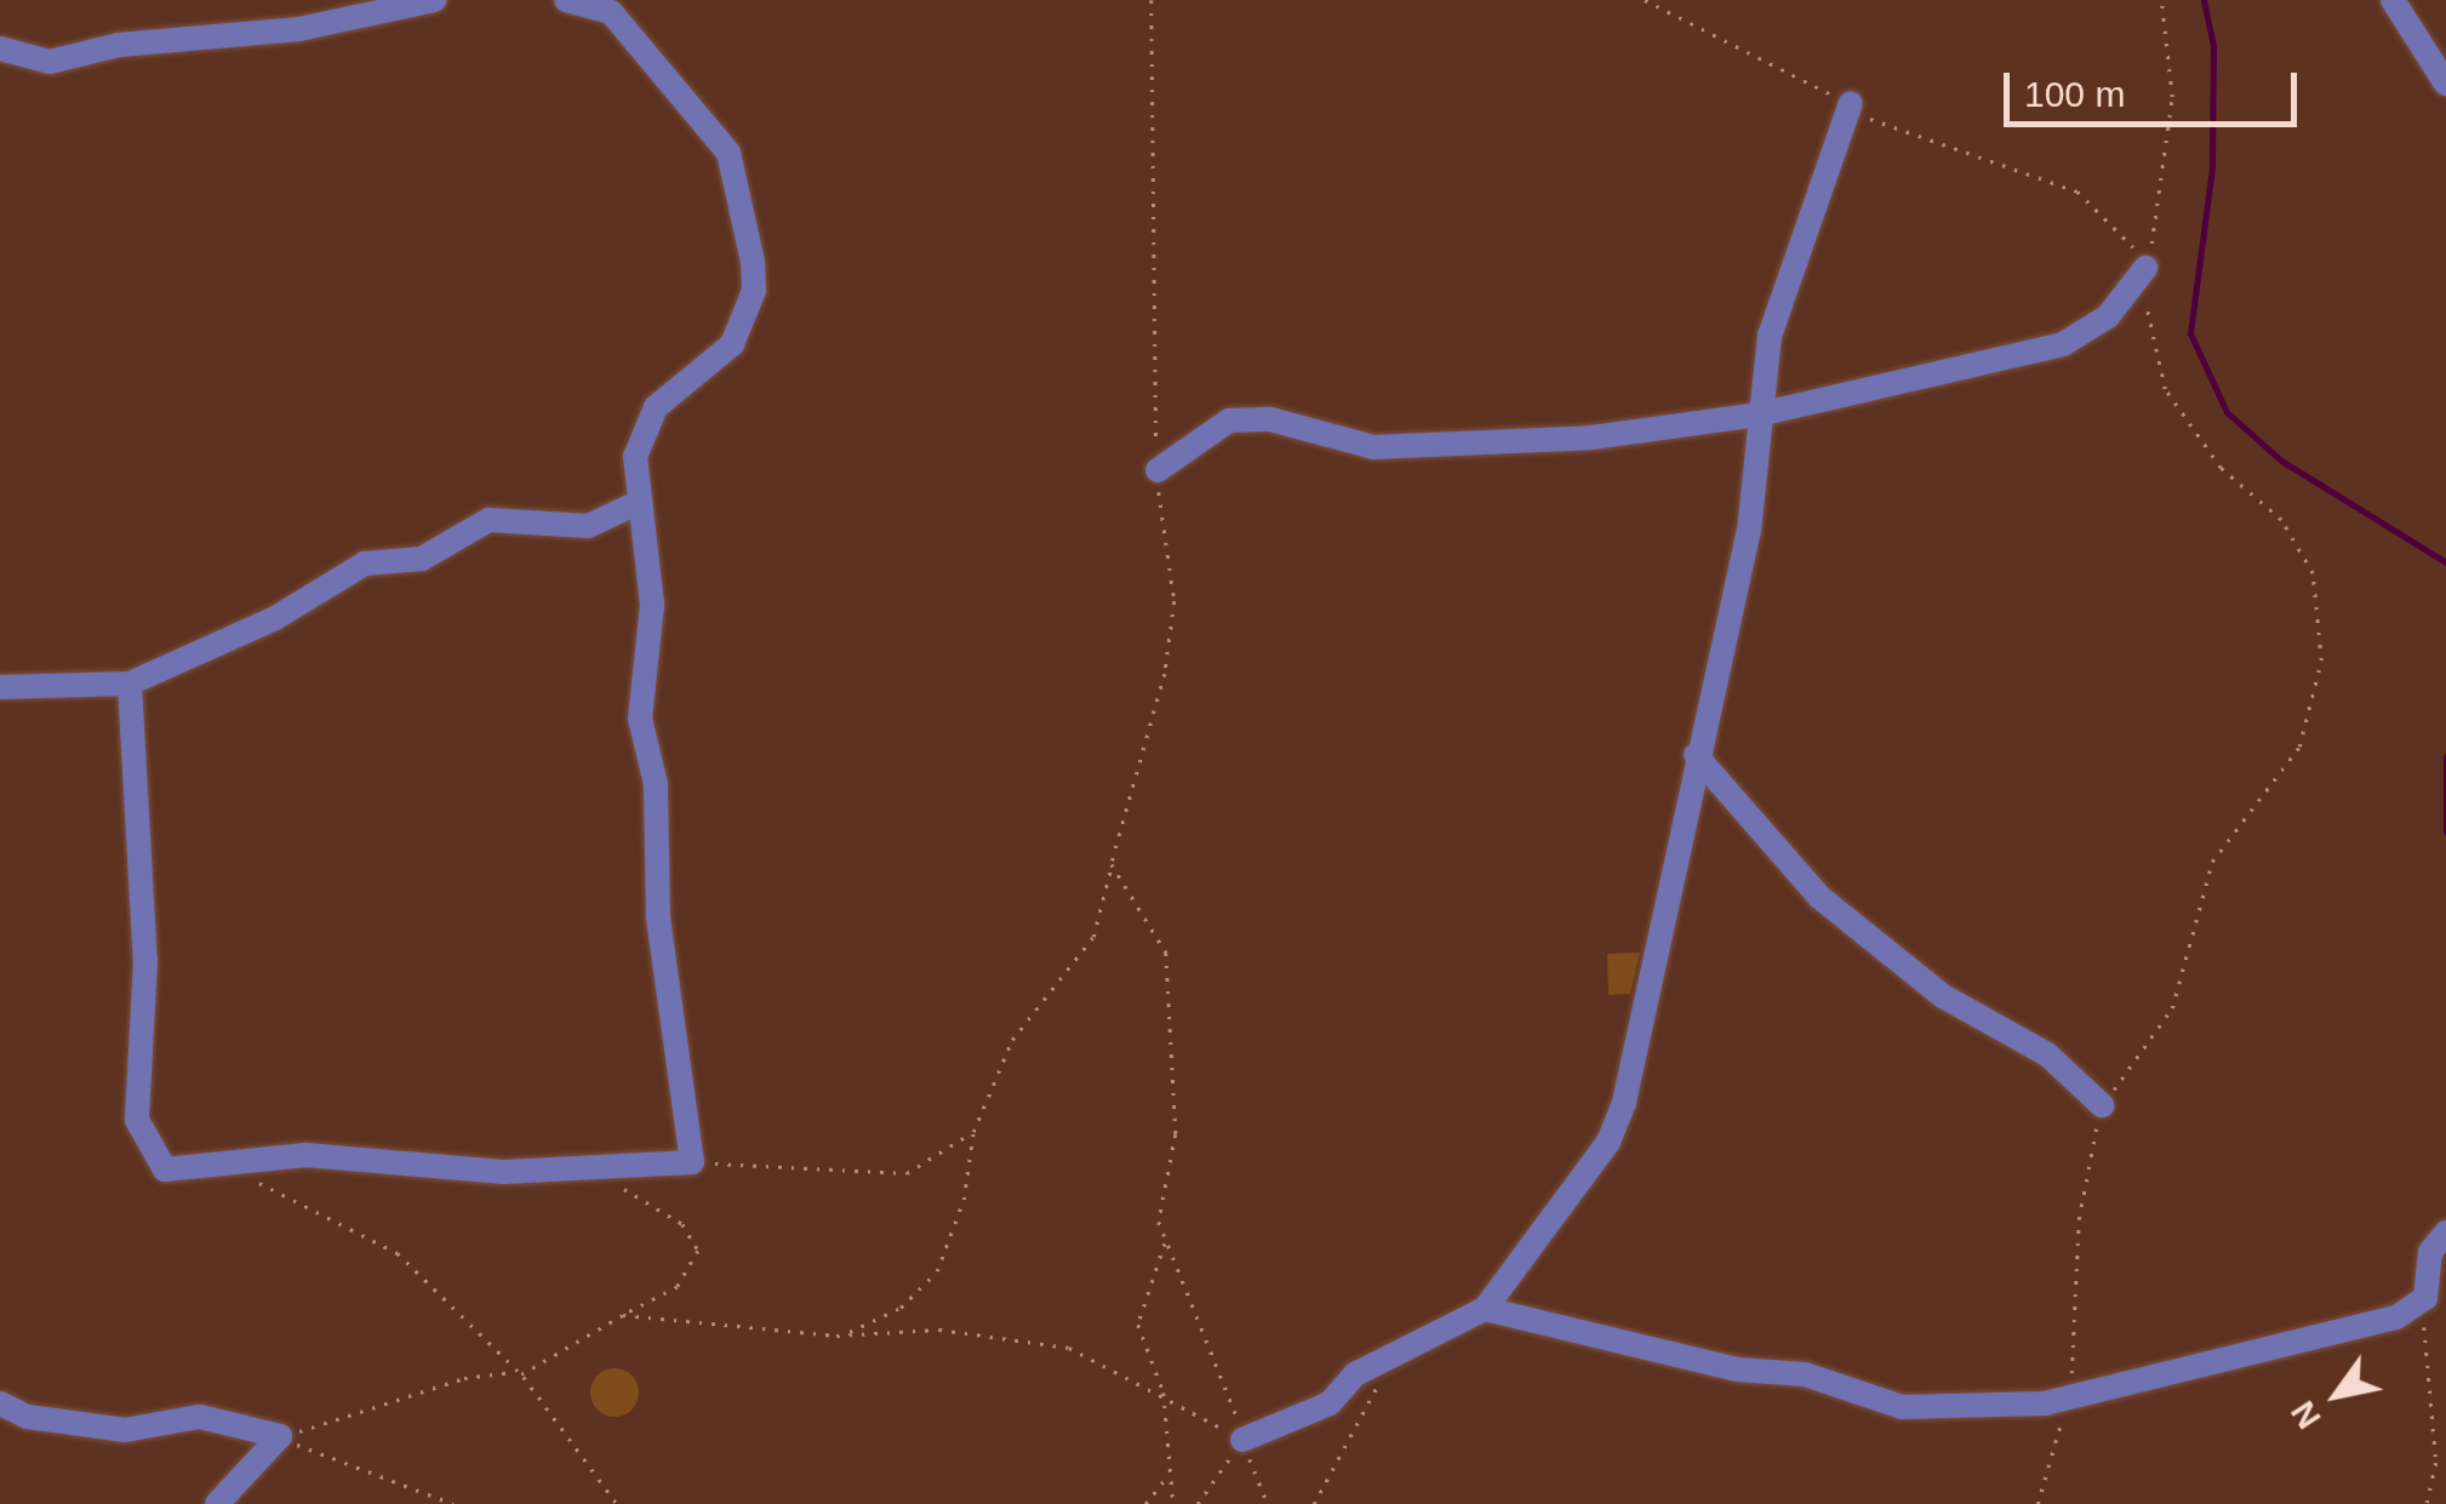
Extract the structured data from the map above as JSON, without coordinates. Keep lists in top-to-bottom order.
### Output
{
  "scale_bar": "100 m",
  "north": "bottom left"
}
